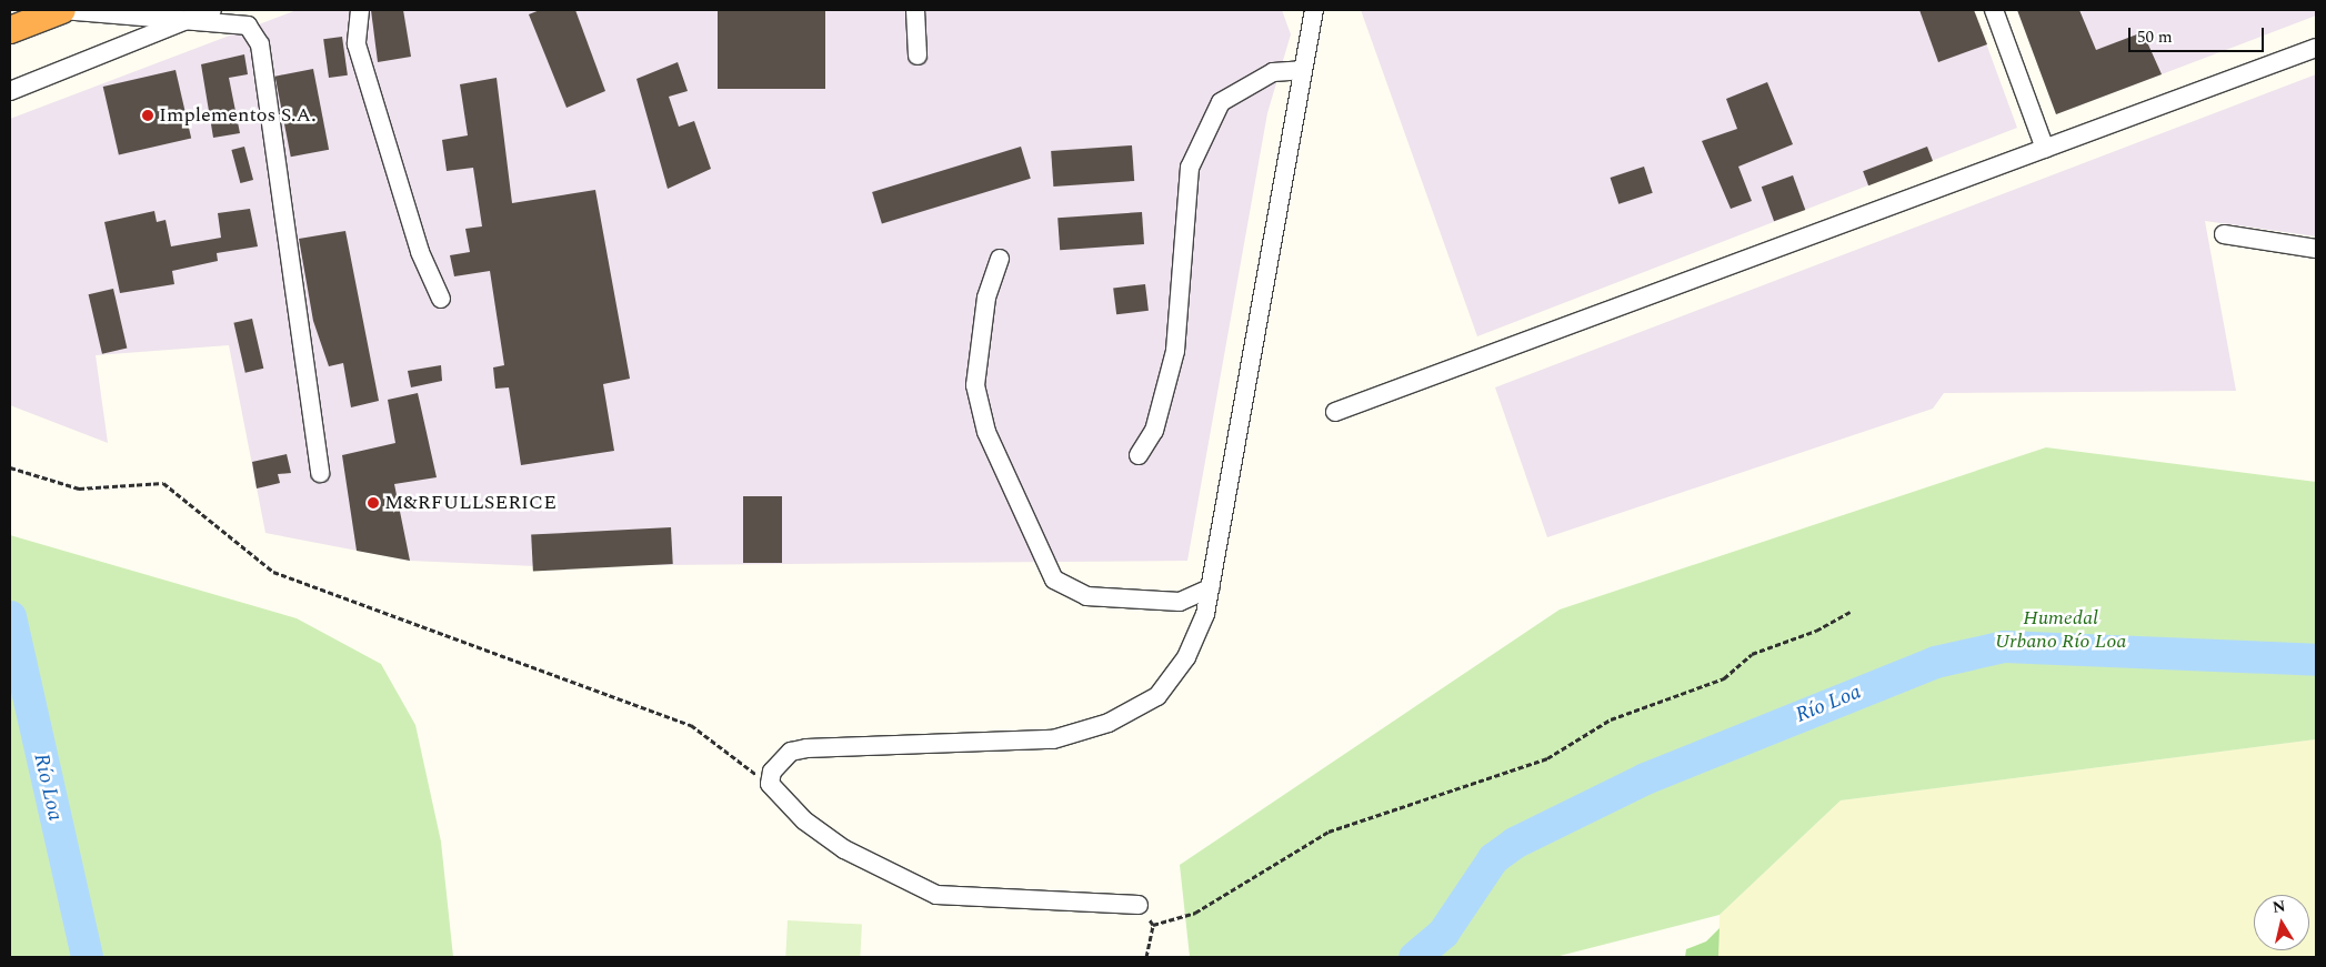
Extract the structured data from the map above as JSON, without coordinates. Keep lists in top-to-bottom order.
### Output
{
  "water": ["Río Loa"],
  "parks": ["Humedal Urbano Río Loa"],
  "places": ["Implementos S.A.", "M&RFULLSERICE"],
  "scale_bar": "50 m",
  "north": "top"
}
